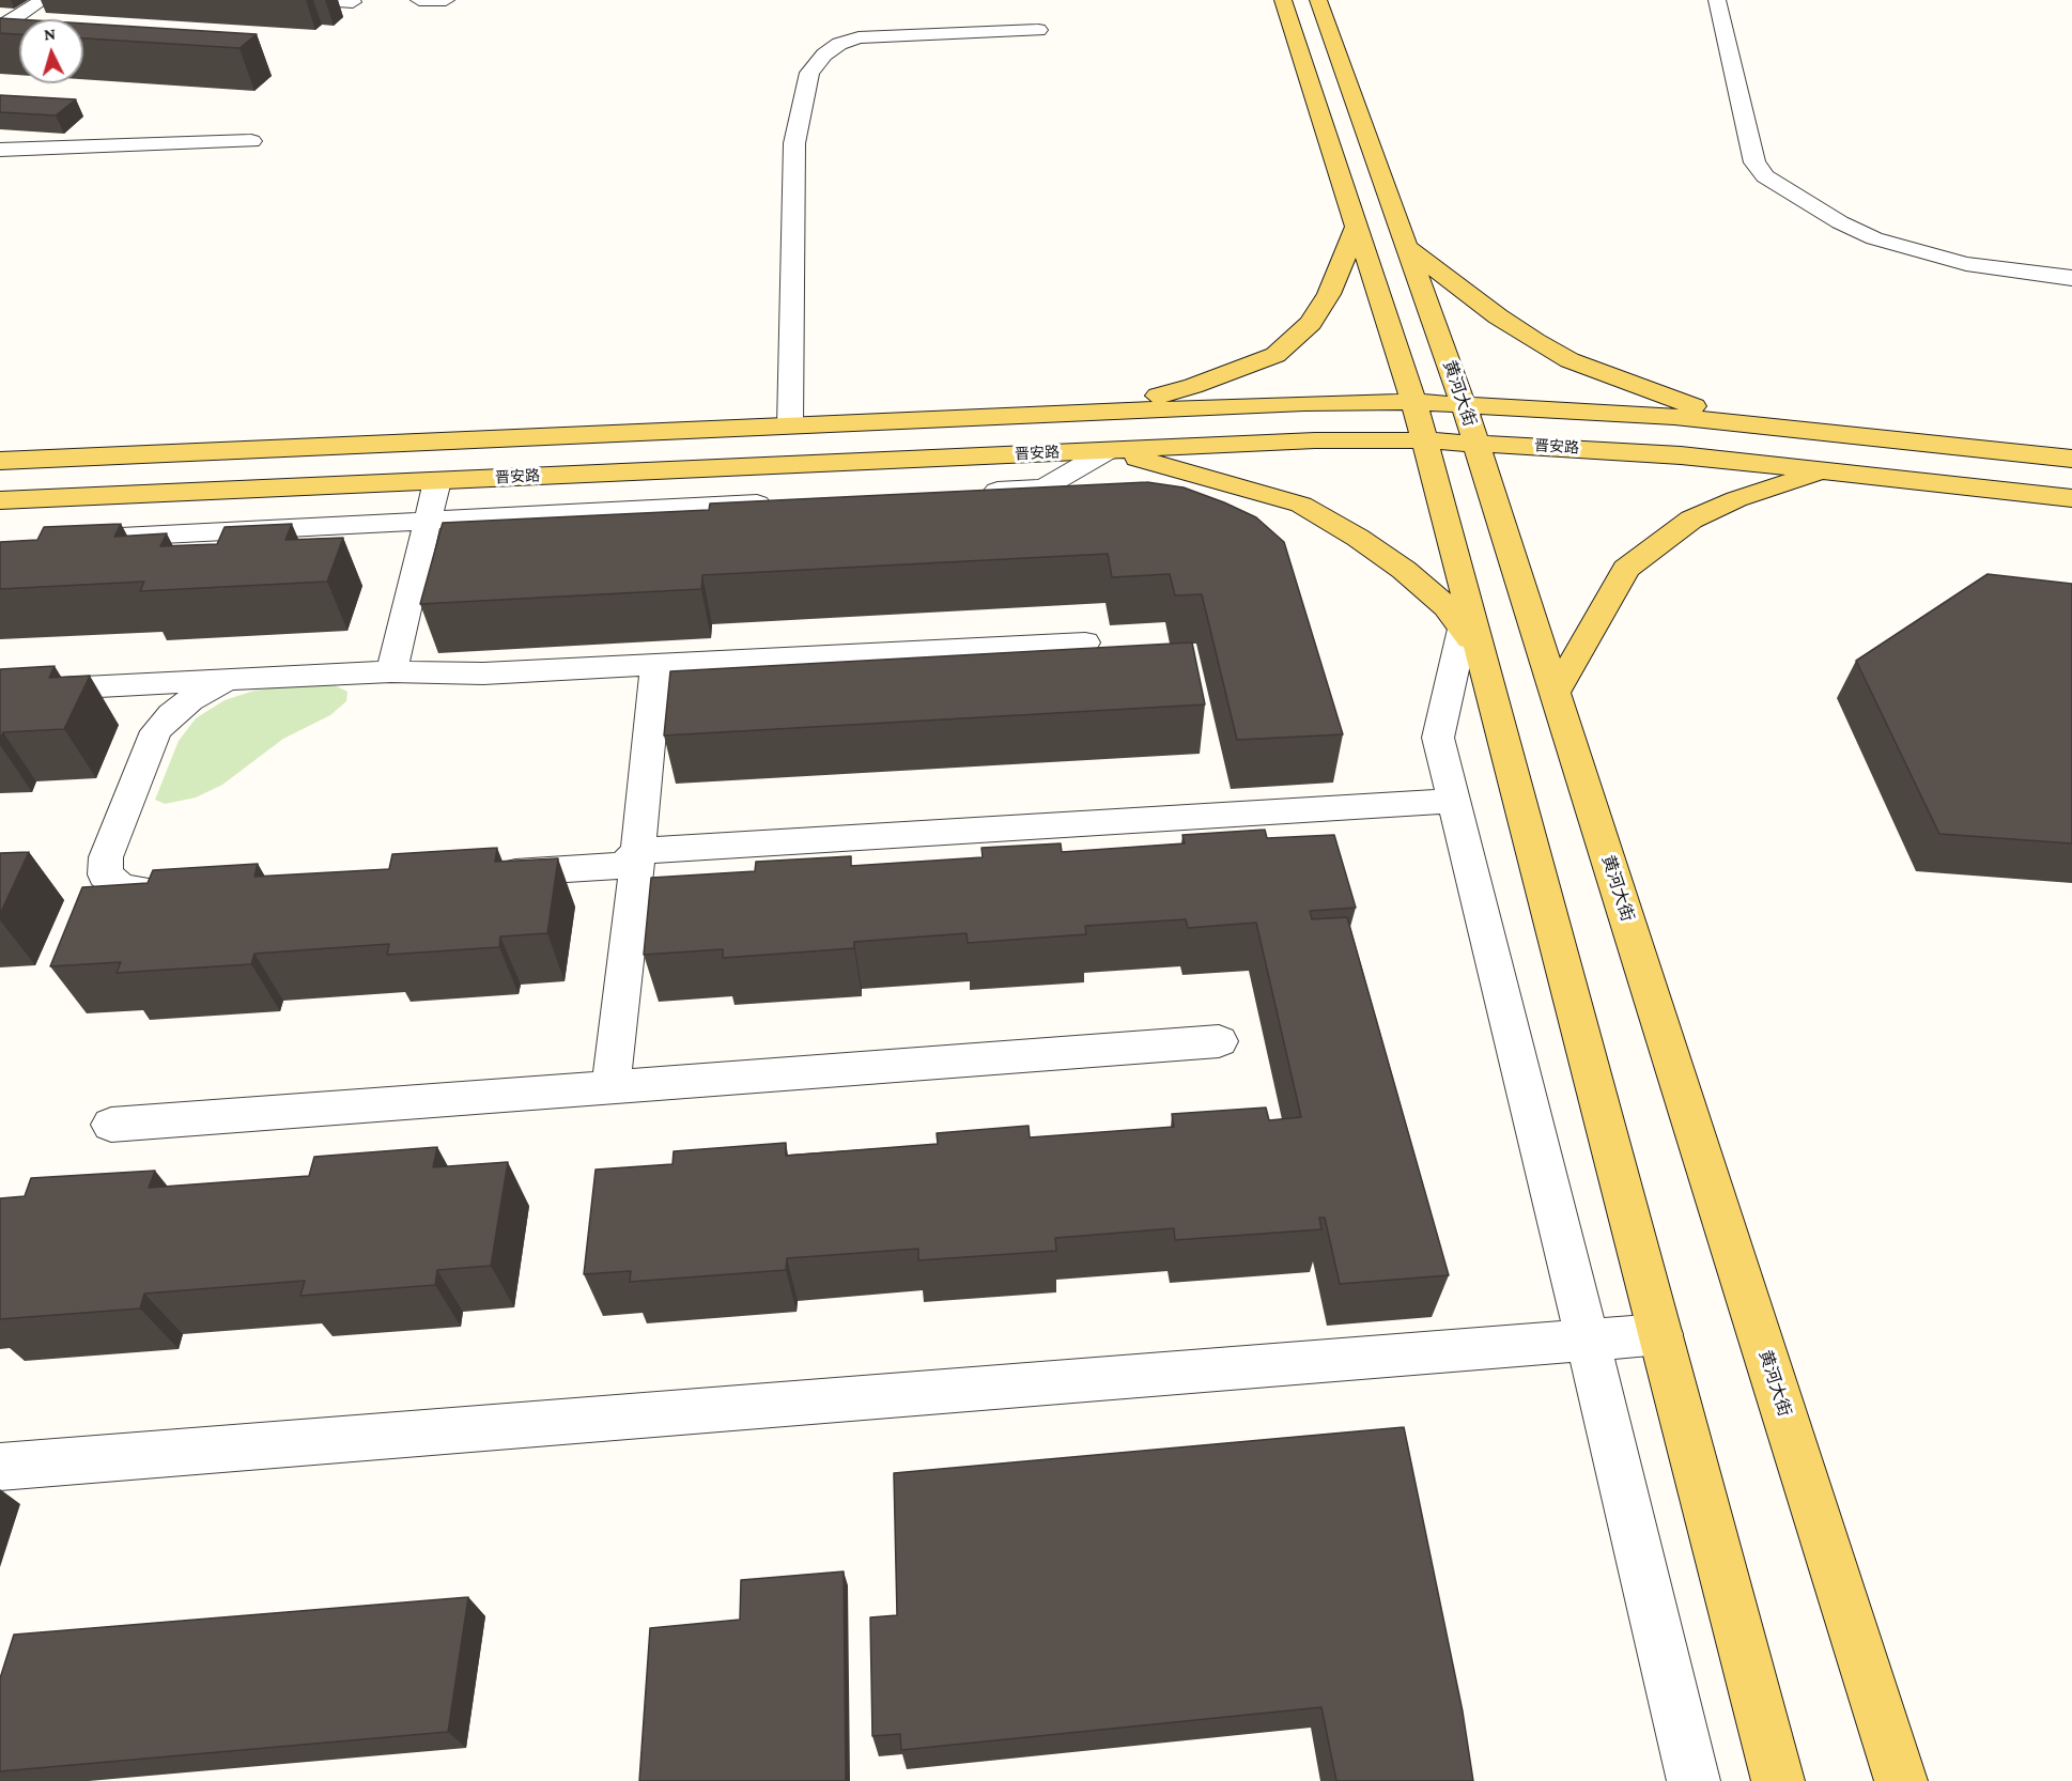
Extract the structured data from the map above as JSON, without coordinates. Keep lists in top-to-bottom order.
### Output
{
  "streets": {
    "main road": ["黄河大街", "晋安路"]
  },
  "crossings": [
    ["黄河大街", "晋安路"]
  ],
  "north": "top"
}
